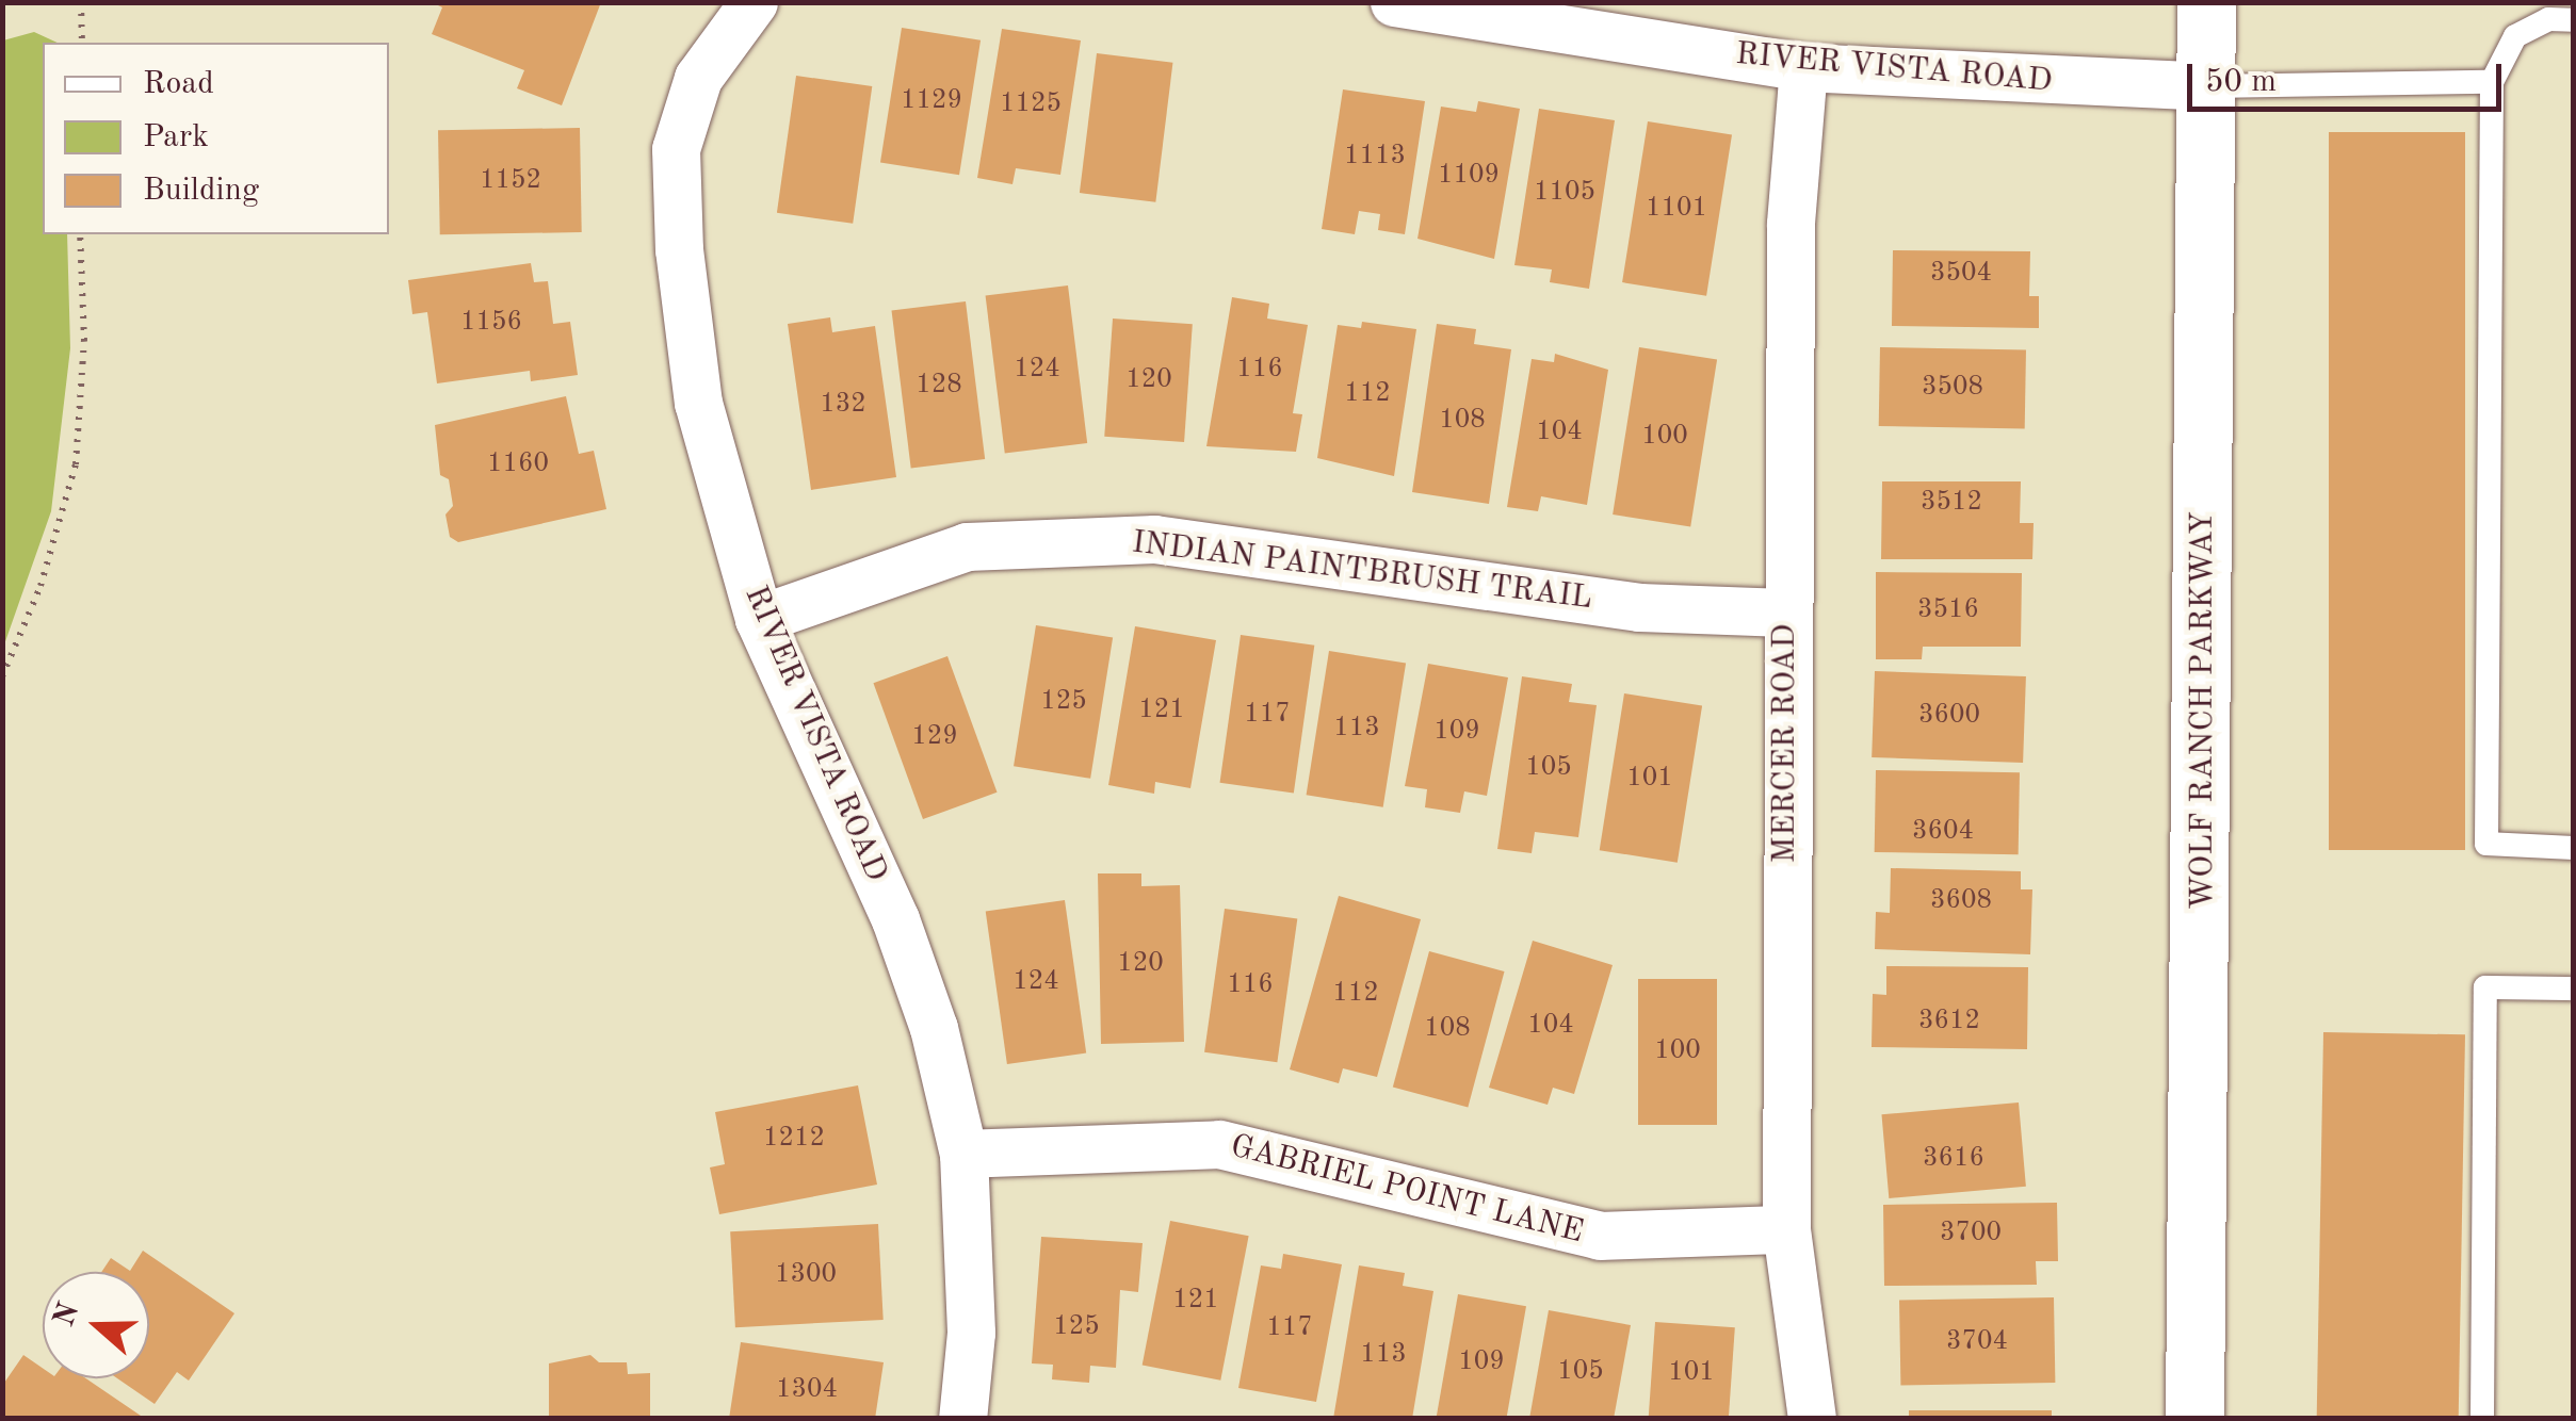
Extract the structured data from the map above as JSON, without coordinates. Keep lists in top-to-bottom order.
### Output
{
  "streets": {
    "street": [
      "RIVER VISTA ROAD",
      "INDIAN PAINTBRUSH TRAIL",
      "WOLF RANCH PARKWAY",
      "MERCER ROAD",
      "GABRIEL POINT LANE"
    ]
  },
  "crossings": [
    ["RIVER VISTA ROAD", "INDIAN PAINTBRUSH TRAIL"],
    ["RIVER VISTA ROAD", "WOLF RANCH PARKWAY"],
    ["RIVER VISTA ROAD", "MERCER ROAD"],
    ["RIVER VISTA ROAD", "GABRIEL POINT LANE"],
    ["INDIAN PAINTBRUSH TRAIL", "MERCER ROAD"],
    ["MERCER ROAD", "GABRIEL POINT LANE"]
  ],
  "house_numbers": [
    "1129",
    "1125",
    "1113",
    "1109",
    "1152",
    "1105",
    "1101",
    "3504",
    "1156",
    "124",
    "116",
    "120",
    "128",
    "3508",
    "112",
    "132",
    "108",
    "104",
    "100",
    "1160",
    "3512",
    "3516",
    "125",
    "121",
    "117",
    "3600",
    "113",
    "109",
    "129",
    "105",
    "101",
    "3604",
    "3608",
    "120",
    "124",
    "116",
    "112",
    "3612",
    "104",
    "108",
    "100",
    "1212",
    "3616",
    "3700",
    "1300",
    "121",
    "125",
    "117",
    "3704",
    "113",
    "109",
    "105",
    "101",
    "1304"
  ],
  "legend": ["Road", "Park", "Building"],
  "scale_bar": "50 m",
  "north": "left"
}
